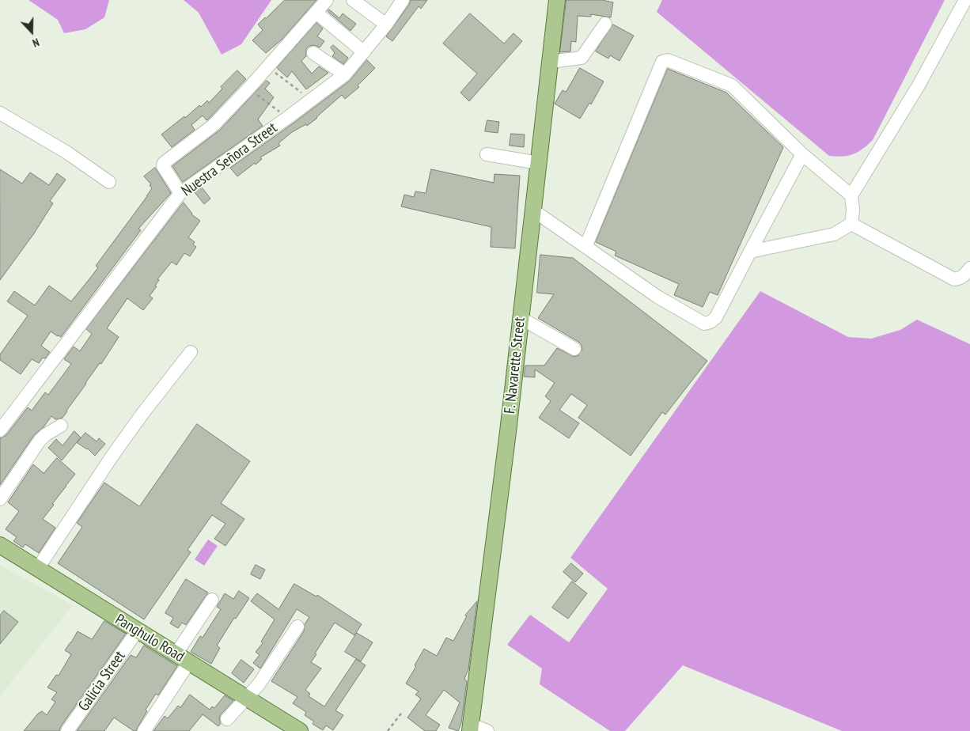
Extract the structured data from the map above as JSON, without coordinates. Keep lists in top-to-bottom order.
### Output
{
  "streets": {
    "main road": ["F. Navarette Street", "Panghulo Road"],
    "street": ["Nuestra Señora Street", "Galicia Street"]
  },
  "crossings": [
    ["Panghulo Road", "Galicia Street"]
  ],
  "north": "bottom"
}
